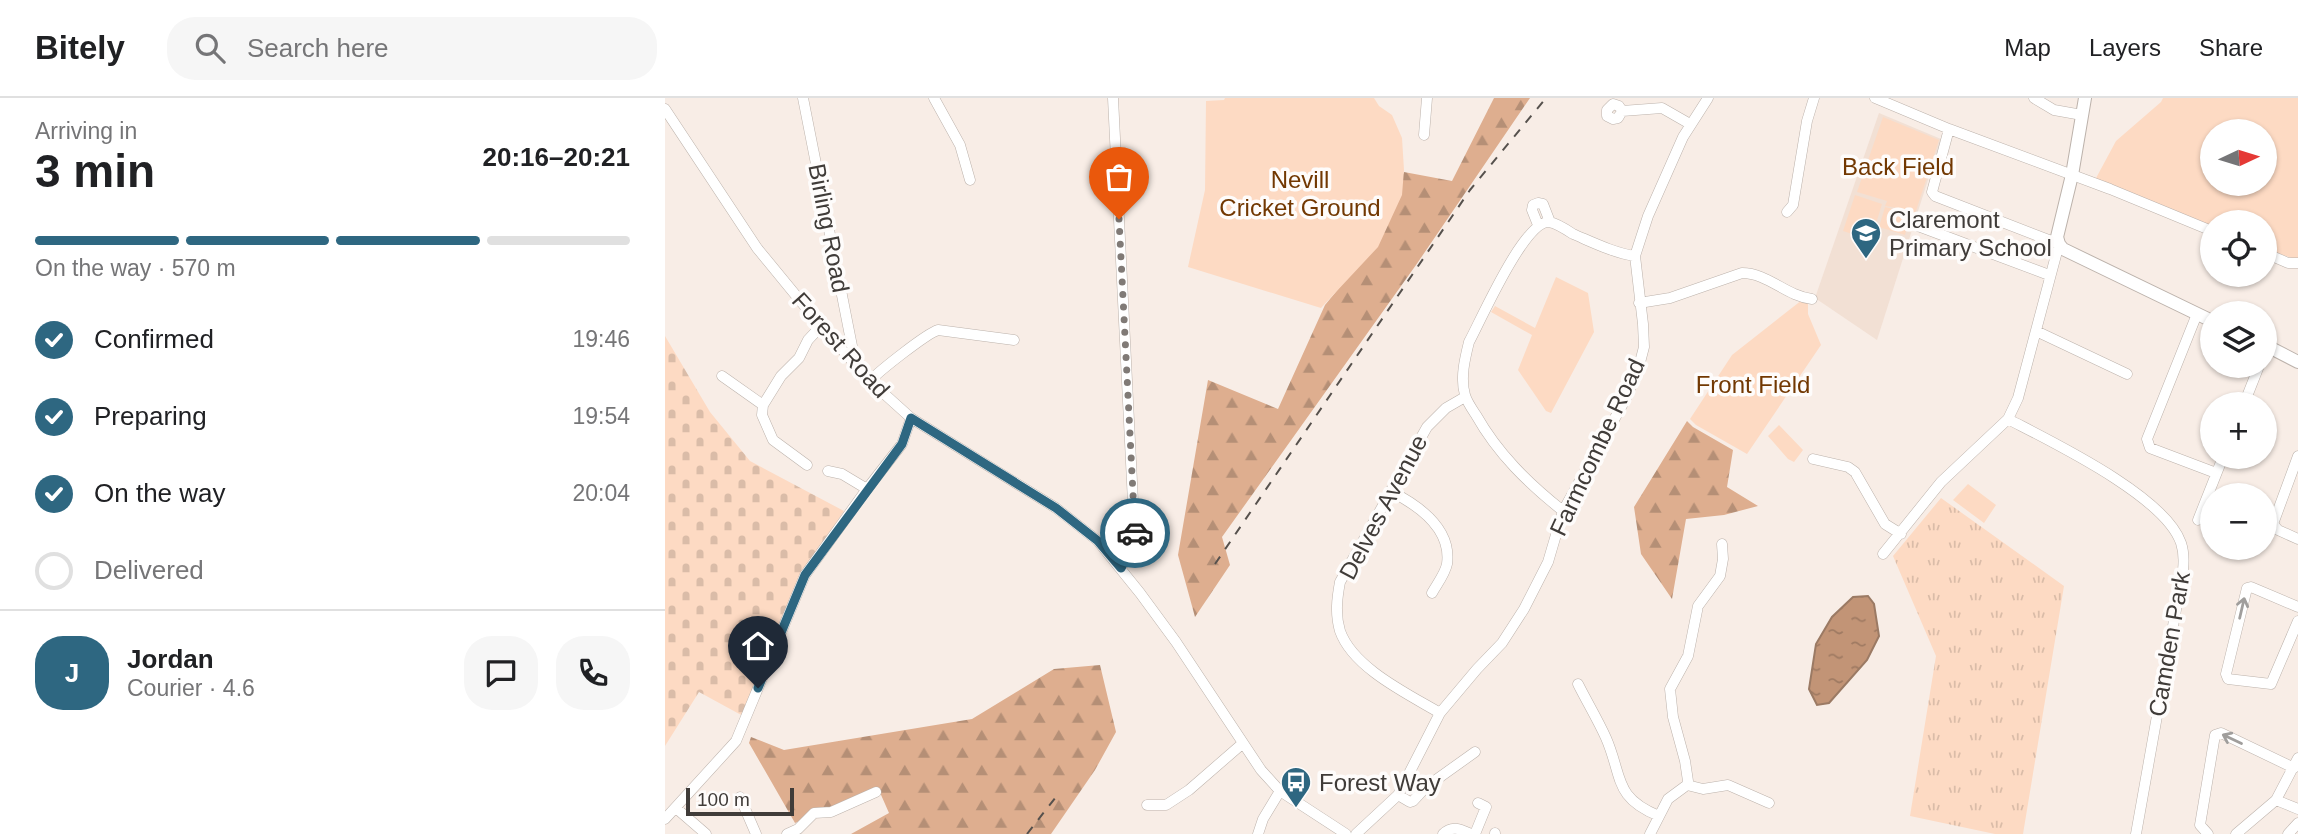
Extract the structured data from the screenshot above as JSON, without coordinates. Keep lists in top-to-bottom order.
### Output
{
  "streets": {
    "street": [
      "Birling Road",
      "Forest Road",
      "Farmcombe Road",
      "Delves Avenue",
      "Camden Park"
    ]
  },
  "crossings": [
    ["Birling Road", "Forest Road"],
    ["Farmcombe Road", "Delves Avenue"]
  ],
  "parks": ["Back Field", "Nevill Cricket Ground", "Front Field"],
  "places": {
    "school or university": ["Claremont Primary School"],
    "bus stop": ["Forest Way"]
  },
  "scale_bar": "100 m",
  "north": "right",
  "page": {
    "header": "Bitely",
    "search": "Search here",
    "nav": ["Map", "Layers", "Share"],
    "heading": ["3 min", "Arriving in", "20:16–20:21"],
    "panel": ["Jordan", "Courier · 4.6"],
    "map_buttons": ["+", "−"],
    "bar": "On the way · 570 m",
    "list": [
      ["Confirmed", "19:46"],
      ["Preparing", "19:54"],
      ["On the way", "20:04"],
      "Delivered"
    ],
    "round": "J",
    "scale": "100 m"
  }
}
